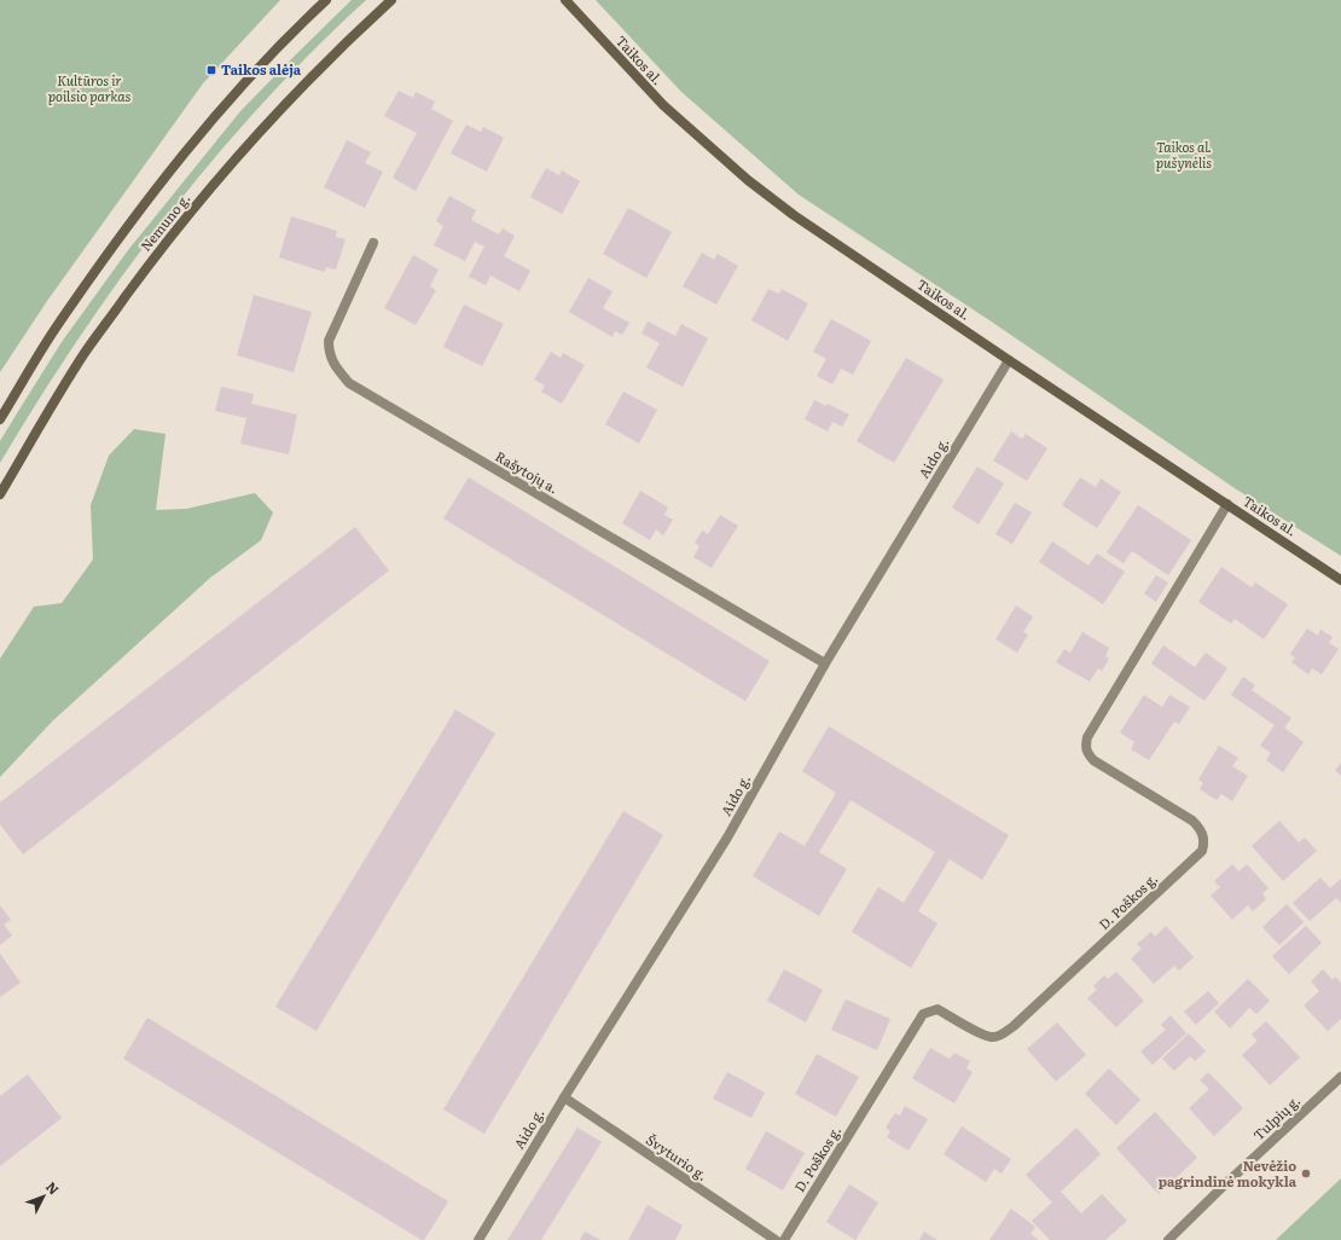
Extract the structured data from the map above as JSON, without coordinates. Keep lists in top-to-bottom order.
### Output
{
  "streets": {
    "main road": ["Taikos al.", "Nemuno g."],
    "street": [
      "Aido g.",
      "Rašytojų a.",
      "D. Poškos g.",
      "Tulpių g.",
      "Švyturio g."
    ]
  },
  "crossings": [
    ["Taikos al.", "Aido g."],
    ["Taikos al.", "D. Poškos g."],
    ["Aido g.", "Rašytojų a."],
    ["Aido g.", "Švyturio g."]
  ],
  "parks": ["Kultūros ir poilsio parkas", "Taikos al. pušynėlis"],
  "places": {
    "transit": ["Taikos alėja"],
    "other": ["Nevėžio pagrindinė mokykla"]
  },
  "north": "top right"
}
